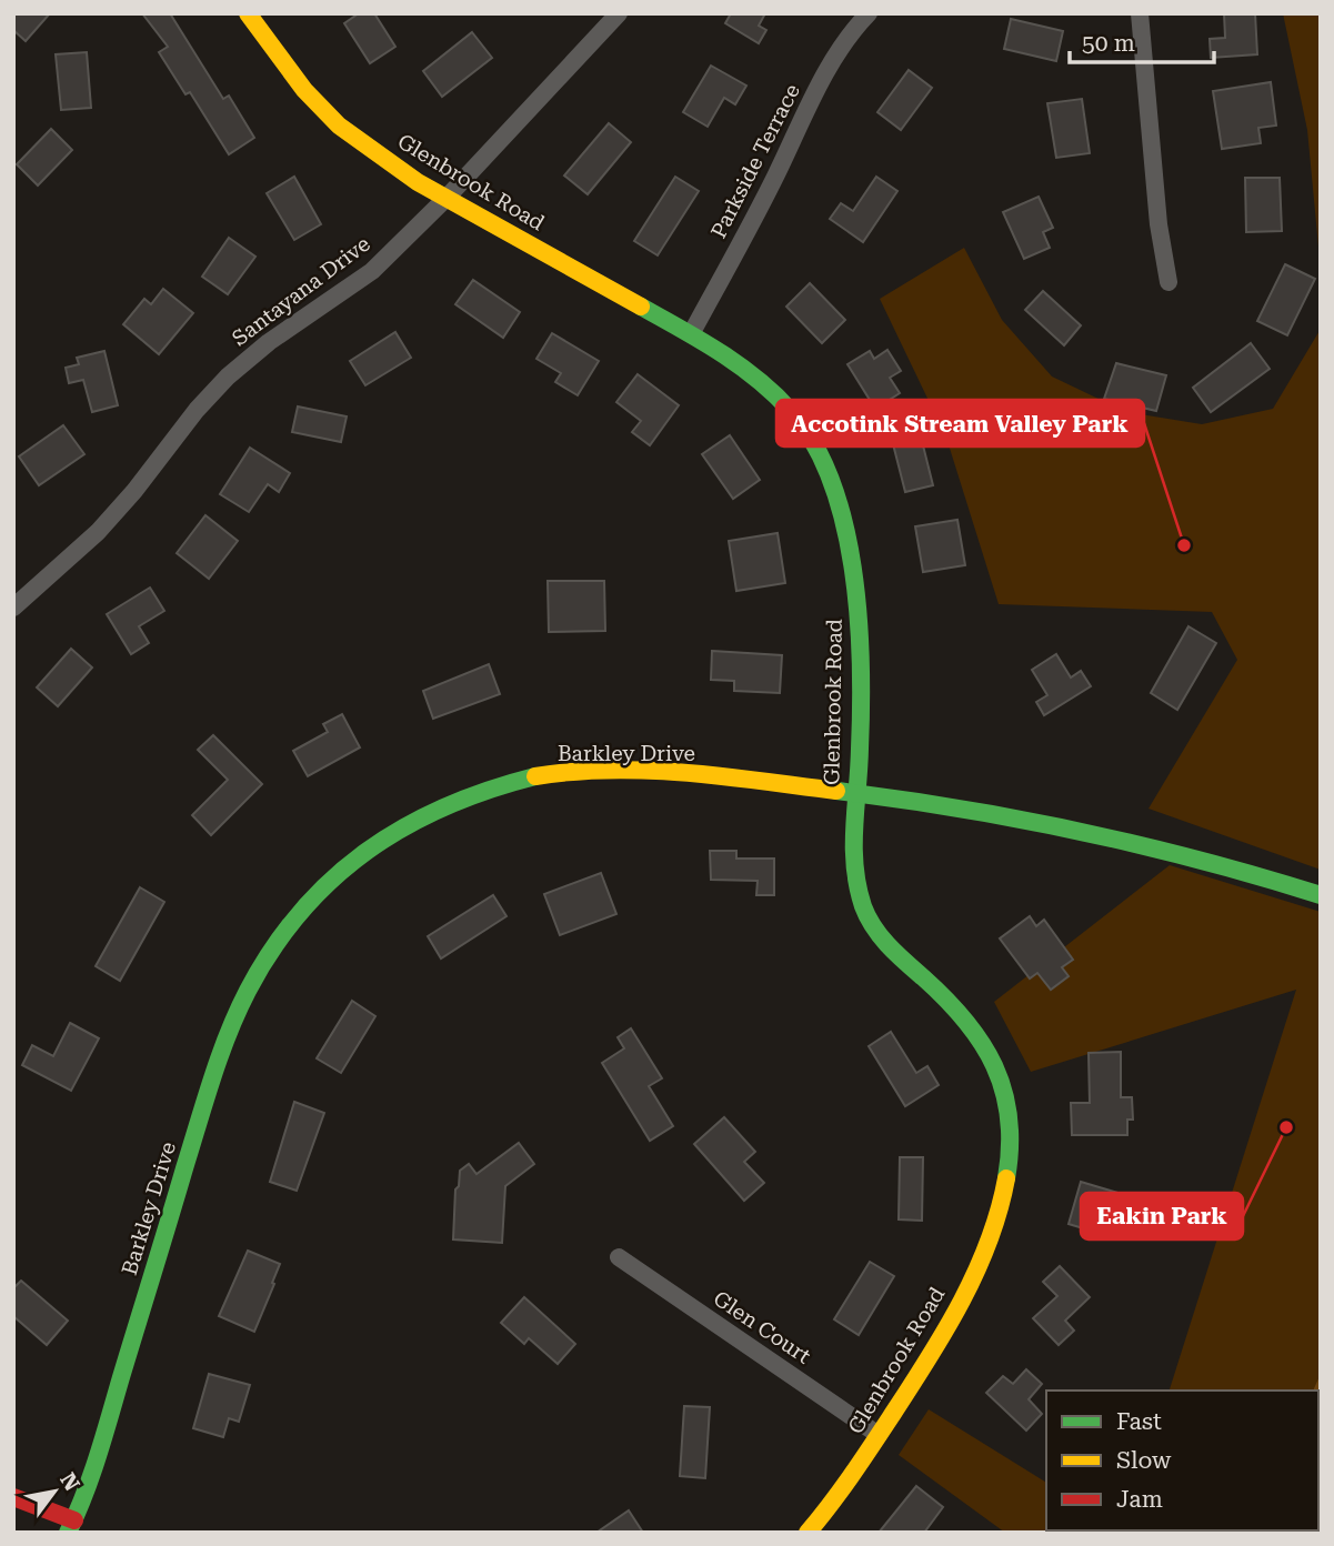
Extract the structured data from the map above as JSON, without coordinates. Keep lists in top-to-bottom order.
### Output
{
  "streets": {
    "street": [
      "Parkside Terrace",
      "Glenbrook Road",
      "Santayana Drive",
      "Barkley Drive",
      "Glen Court"
    ]
  },
  "crossings": [
    ["Parkside Terrace", "Glenbrook Road"],
    ["Glenbrook Road", "Santayana Drive"],
    ["Glenbrook Road", "Barkley Drive"],
    ["Glenbrook Road", "Glen Court"]
  ],
  "places": ["Accotink Stream Valley Park", "Eakin Park"],
  "legend": ["Fast", "Slow", "Jam"],
  "scale_bar": "50 m",
  "north": "top right"
}
